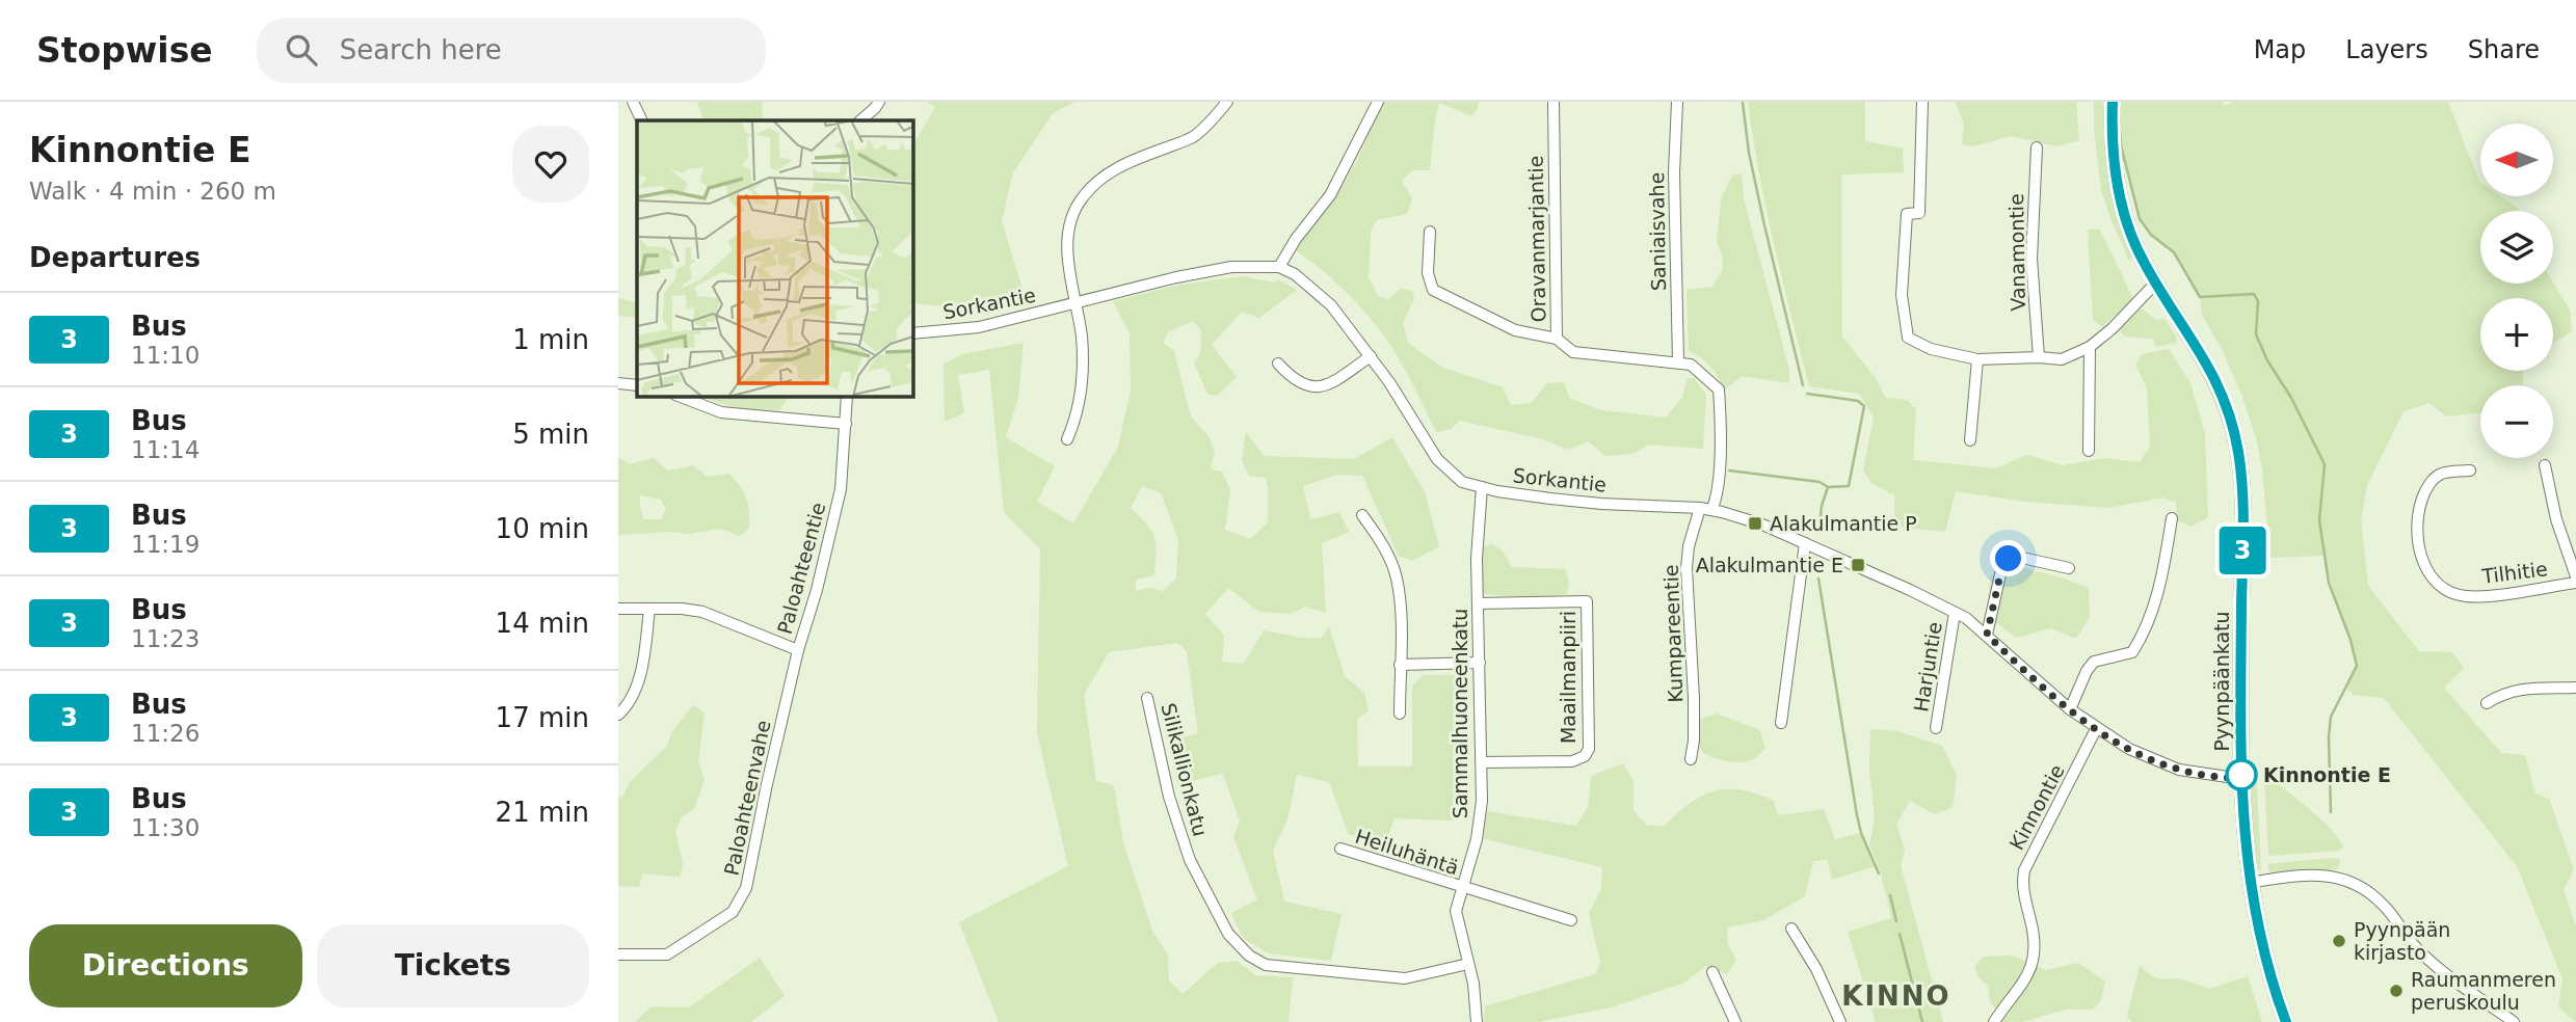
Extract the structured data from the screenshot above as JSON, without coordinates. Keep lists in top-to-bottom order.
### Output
{
  "streets": {
    "main road": ["Pyynpäänkatu"],
    "street": [
      "Saniaisvahe",
      "Oravanmarjantie",
      "Vanamontie",
      "Sorkantie",
      "Paloahteentie",
      "Tilhitie",
      "Kumpareentie",
      "Harjuntie",
      "Maailmanpiiri",
      "Sammalhuoneenkatu",
      "Silikallionkatu",
      "Paloahteenvahe",
      "Kinnontie",
      "Heiluhäntä"
    ]
  },
  "crossings": [
    ["Saniaisvahe", "Oravanmarjantie"],
    ["Oravanmarjantie", "Sorkantie"],
    ["Oravanmarjantie", "Kumpareentie"],
    ["Sorkantie", "Kumpareentie"],
    ["Sorkantie", "Harjuntie"],
    ["Sorkantie", "Pyynpäänkatu"],
    ["Sorkantie", "Sammalhuoneenkatu"],
    ["Sorkantie", "Kinnontie"],
    ["Paloahteentie", "Paloahteenvahe"],
    ["Maailmanpiiri", "Sammalhuoneenkatu"],
    ["Sammalhuoneenkatu", "Silikallionkatu"],
    ["Sammalhuoneenkatu", "Heiluhäntä"]
  ],
  "districts": ["KINNO"],
  "places": {
    "transit": ["Alakulmantie P", "Alakulmantie E"],
    "other": ["Kinnontie E", "Pyynpään kirjasto", "Raumanmeren peruskoulu"]
  },
  "lines": ["bus line 3"],
  "north": "left",
  "page": {
    "header": "Stopwise",
    "search": "Search here",
    "nav": ["Map", "Layers", "Share"],
    "heading": [
      ["Kinnontie E", "Walk · 4 min · 260 m"],
      "Departures"
    ],
    "on_map": "3",
    "map_buttons": ["+", "−"],
    "list": [
      {
        "mark": "3",
        "name": "Bus",
        "note": "11:10",
        "value": "1 min"
      },
      {
        "mark": "3",
        "name": "Bus",
        "note": "11:14",
        "value": "5 min"
      },
      {
        "mark": "3",
        "name": "Bus",
        "note": "11:19",
        "value": "10 min"
      },
      {
        "mark": "3",
        "name": "Bus",
        "note": "11:23",
        "value": "14 min"
      },
      {
        "mark": "3",
        "name": "Bus",
        "note": "11:26",
        "value": "17 min"
      },
      {
        "mark": "3",
        "name": "Bus",
        "note": "11:30",
        "value": "21 min"
      }
    ],
    "buttons": ["Directions", "Tickets"]
  }
}
